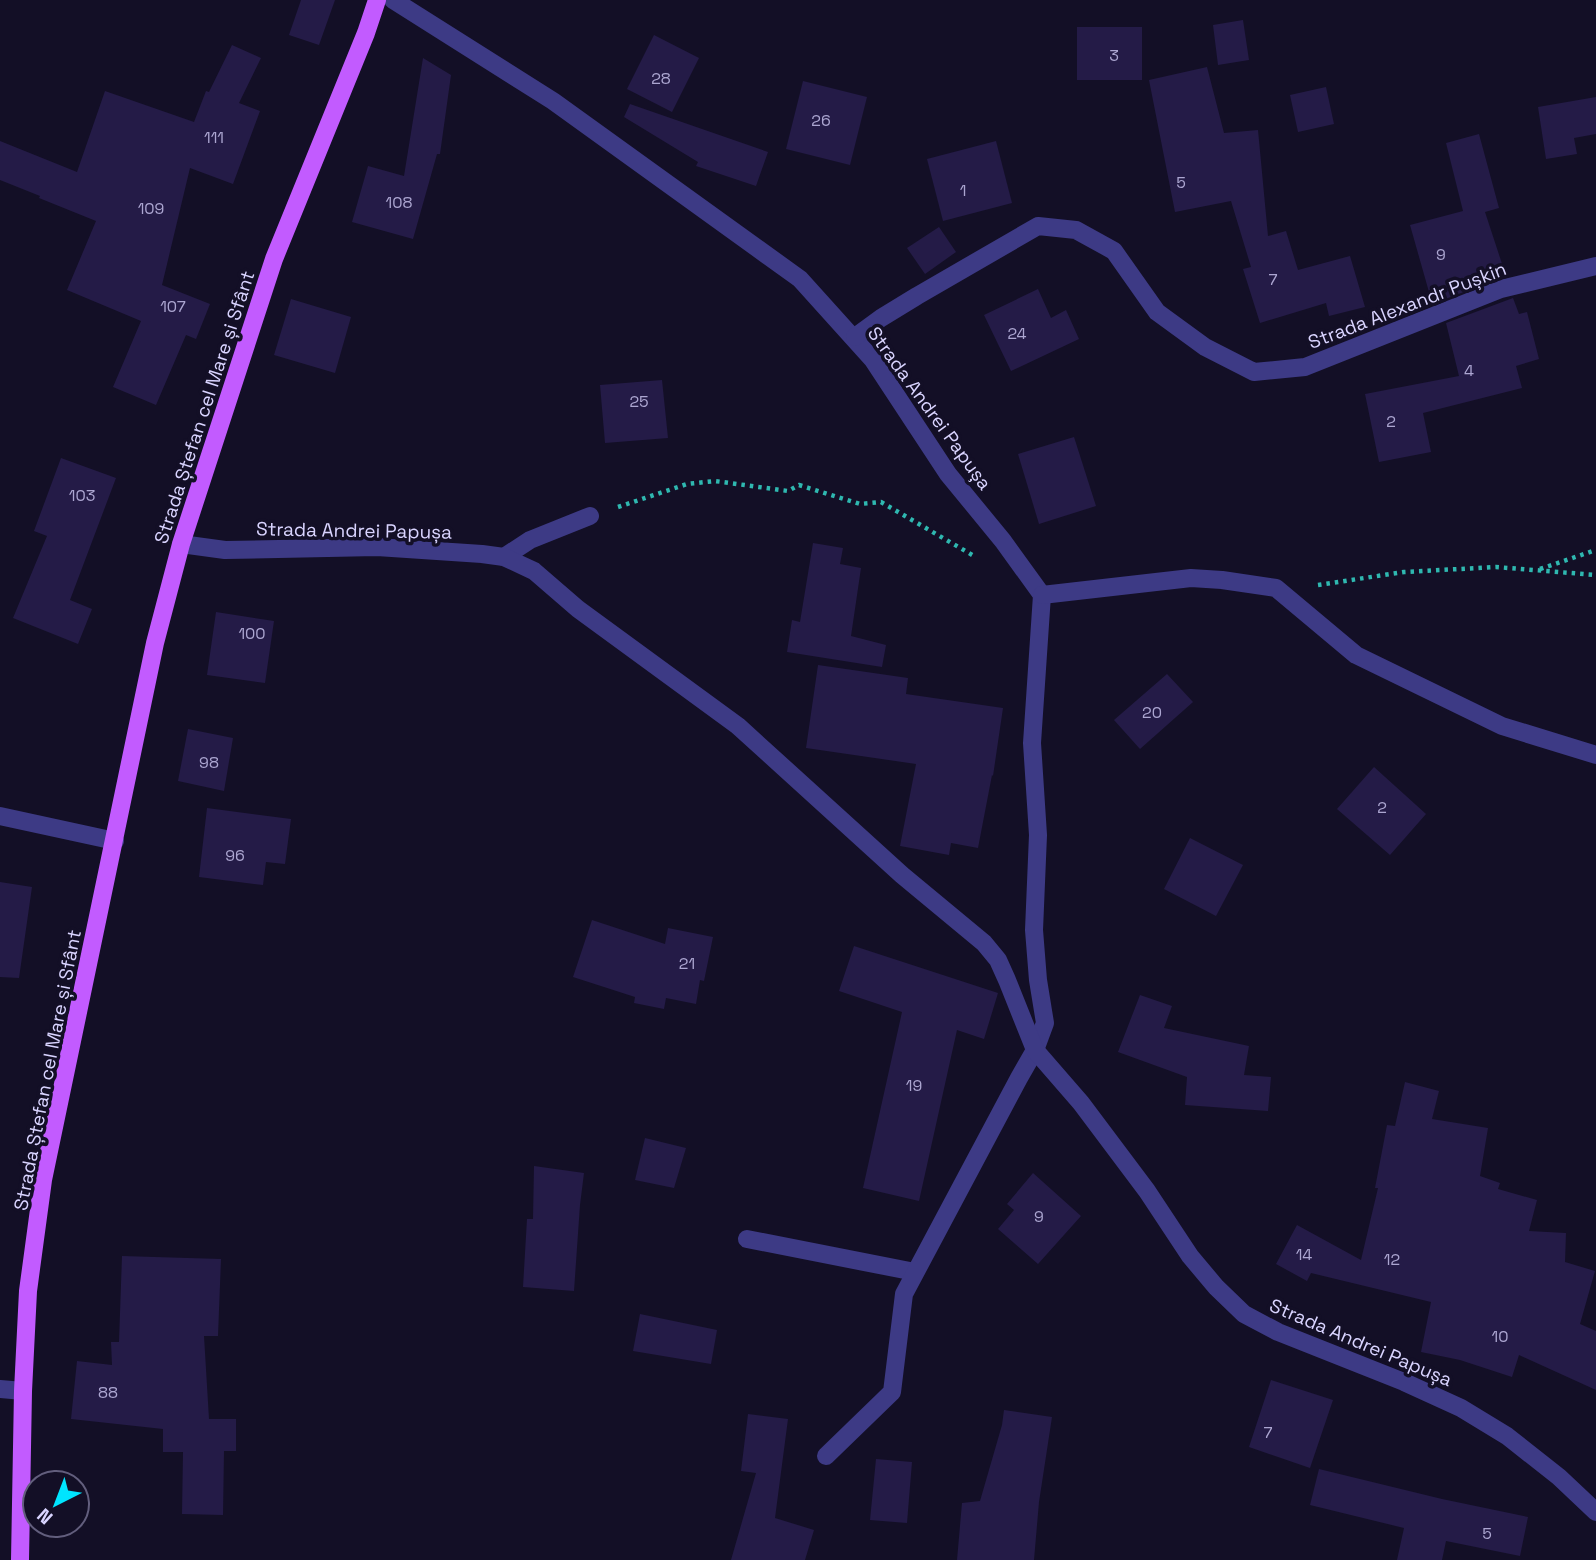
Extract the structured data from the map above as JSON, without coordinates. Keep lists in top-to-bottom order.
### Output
{
  "streets": {
    "main road": ["Strada Ștefan cel Mare și Sfânt"],
    "street": ["Strada Alexandr Pușkin", "Strada Andrei Papușa"]
  },
  "crossings": [
    ["Strada Alexandr Pușkin", "Strada Andrei Papușa"],
    ["Strada Ștefan cel Mare și Sfânt", "Strada Andrei Papușa"]
  ],
  "house_numbers": [
    "3",
    "28",
    "26",
    "111",
    "5",
    "1",
    "108",
    "109",
    "9",
    "7",
    "107",
    "24",
    "4",
    "25",
    "2",
    "103",
    "100",
    "20",
    "98",
    "2",
    "96",
    "21",
    "19",
    "9",
    "14",
    "12",
    "10",
    "88",
    "7",
    "5"
  ],
  "north": "bottom left"
}
